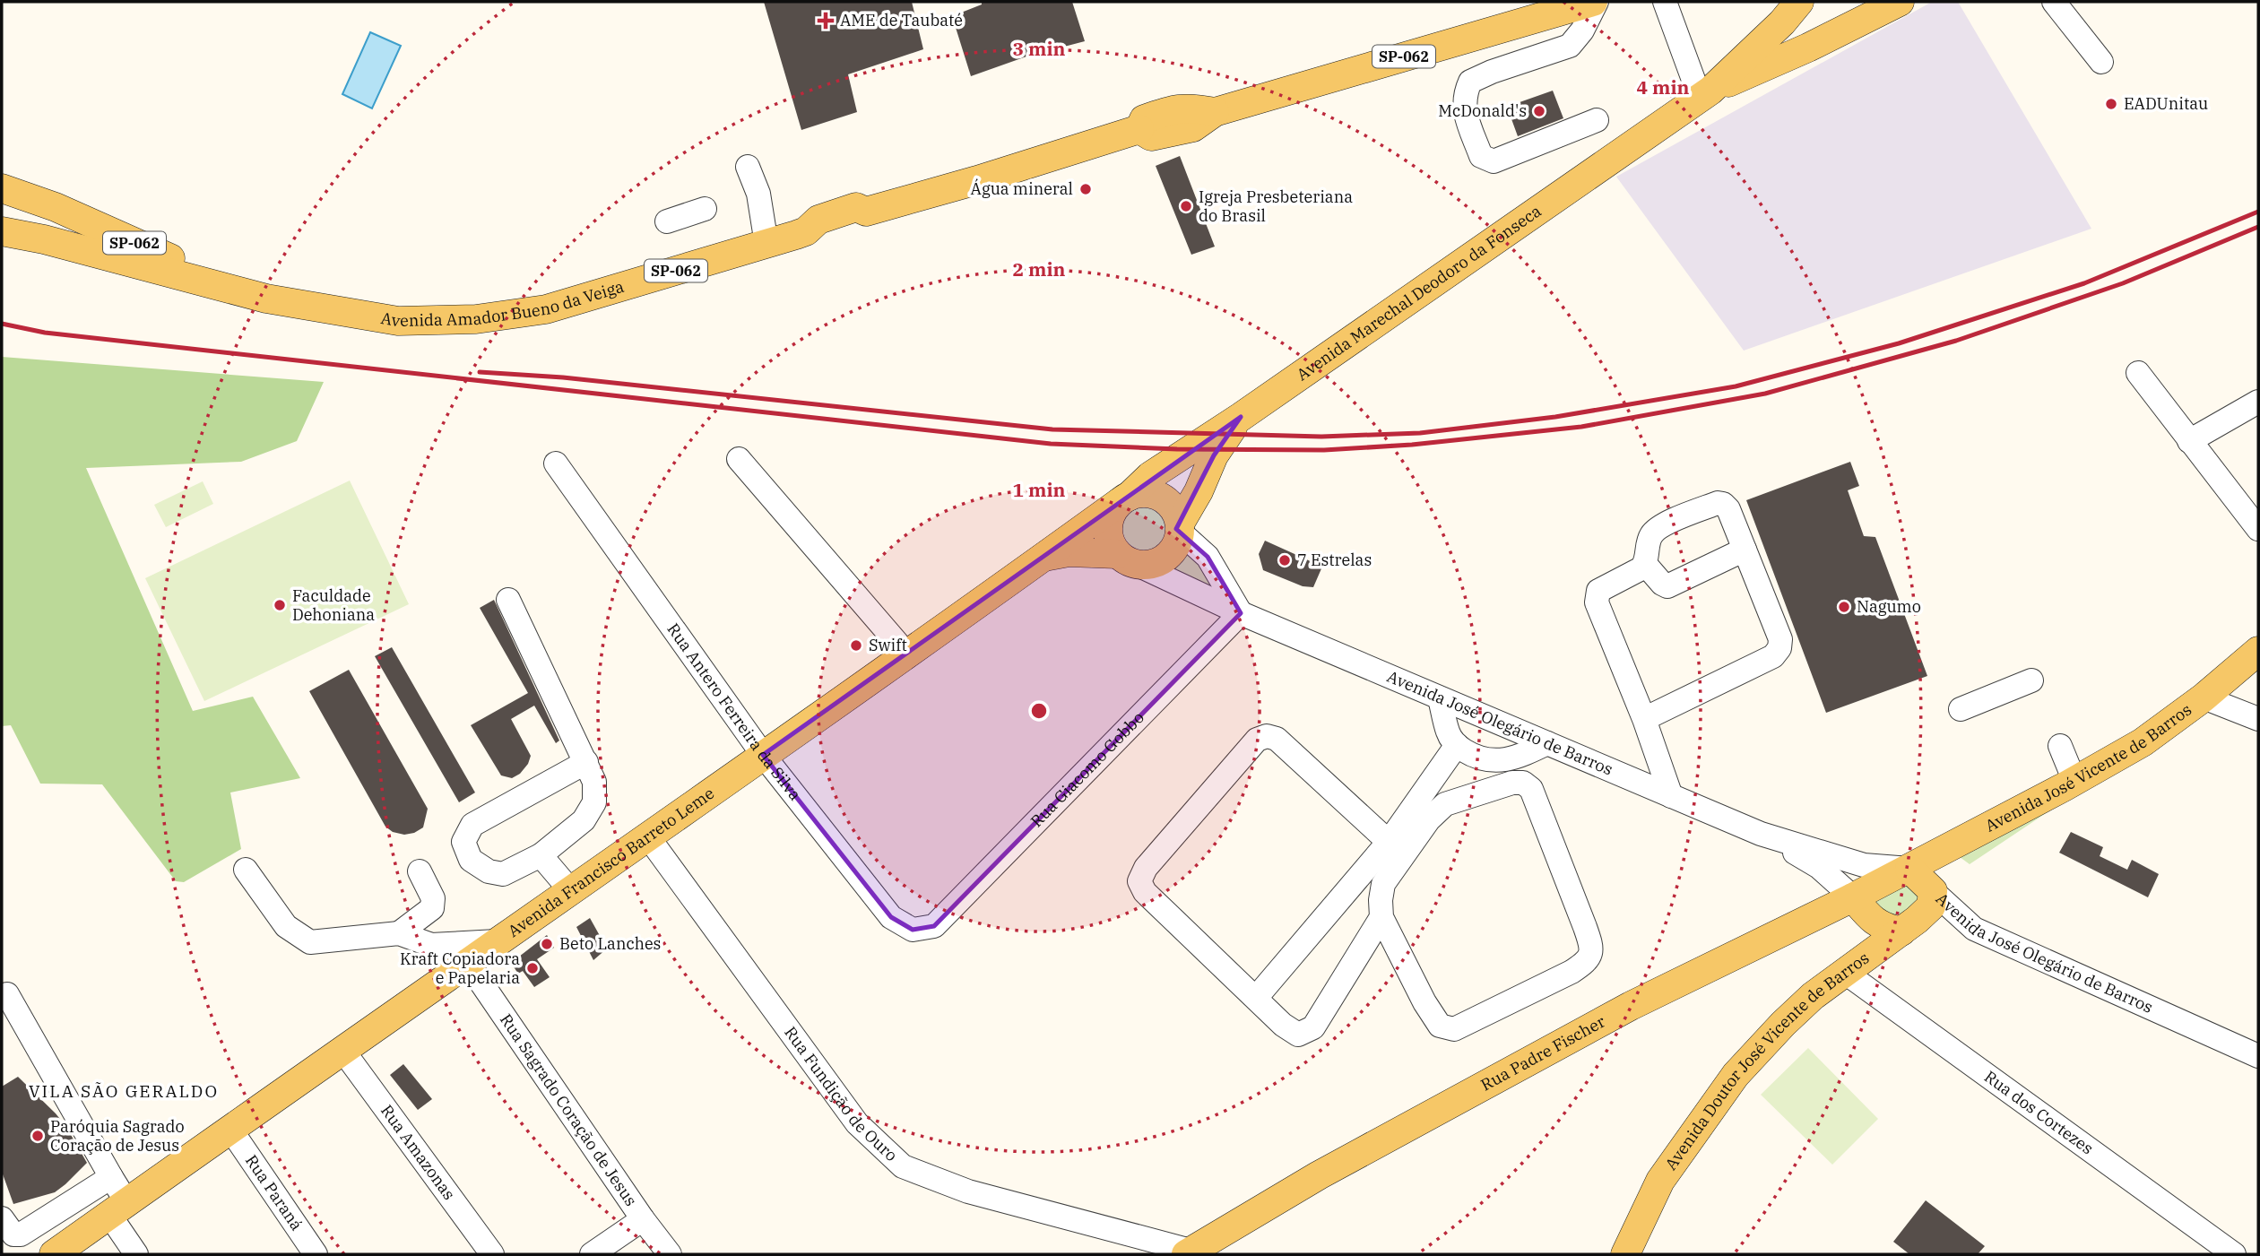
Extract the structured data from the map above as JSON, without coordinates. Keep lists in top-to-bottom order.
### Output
{
  "streets": {
    "main road": [
      "SP-062",
      "Avenida Marechal Deodoro da Fonseca",
      "Avenida Amador Bueno da Veiga",
      "Avenida José Olegário de Barros",
      "Avenida José Vicente de Barros",
      "Avenida Francisco Barreto Leme",
      "Rua Padre Fischer",
      "Avenida Doutor José Vicente de Barros"
    ],
    "street": [
      "Rua Antero Ferreira da Silva",
      "Rua Giacomo Gobbo",
      "Rua Fundição de Ouro",
      "Rua Sagrado Coração de Jesus",
      "Rua dos Cortezes",
      "Rua Amazonas",
      "Rua Paraná"
    ]
  },
  "crossings": [
    ["Avenida Marechal Deodoro da Fonseca", "Avenida José Olegário de Barros"],
    ["Avenida Marechal Deodoro da Fonseca", "Avenida Francisco Barreto Leme"],
    ["Rua Antero Ferreira da Silva", "Rua Giacomo Gobbo"],
    ["Rua Antero Ferreira da Silva", "Avenida Francisco Barreto Leme"],
    ["Avenida José Olegário de Barros", "Avenida José Vicente de Barros"],
    ["Avenida José Olegário de Barros", "Rua Giacomo Gobbo"],
    ["Avenida José Olegário de Barros", "Avenida Francisco Barreto Leme"],
    ["Avenida José Olegário de Barros", "Rua Padre Fischer"],
    ["Avenida José Olegário de Barros", "Avenida Doutor José Vicente de Barros"],
    ["Avenida José Vicente de Barros", "Rua Padre Fischer"],
    ["Avenida Francisco Barreto Leme", "Rua Fundição de Ouro"],
    ["Avenida Francisco Barreto Leme", "Rua Sagrado Coração de Jesus"],
    ["Avenida Francisco Barreto Leme", "Rua Amazonas"],
    ["Avenida Francisco Barreto Leme", "Rua Paraná"],
    ["Rua Padre Fischer", "Rua Fundição de Ouro"],
    ["Avenida Doutor José Vicente de Barros", "Rua dos Cortezes"]
  ],
  "districts": ["VILA SÃO GERALDO"],
  "places": {
    "health": ["AME de Taubaté"],
    "other": [
      "EADUnitau",
      "McDonald's",
      "Água mineral",
      "Igreja Presbeteriana do Brasil",
      "7 Estrelas",
      "Faculdade Dehoniana",
      "Nagumo",
      "Swift",
      "Beto Lanches",
      "Kraft Copiadora e Papelaria",
      "Paróquia Sagrado Coração de Jesus"
    ]
  },
  "rings": [
    "3 min",
    "4 min",
    "2 min",
    "1 min"
  ]
}
